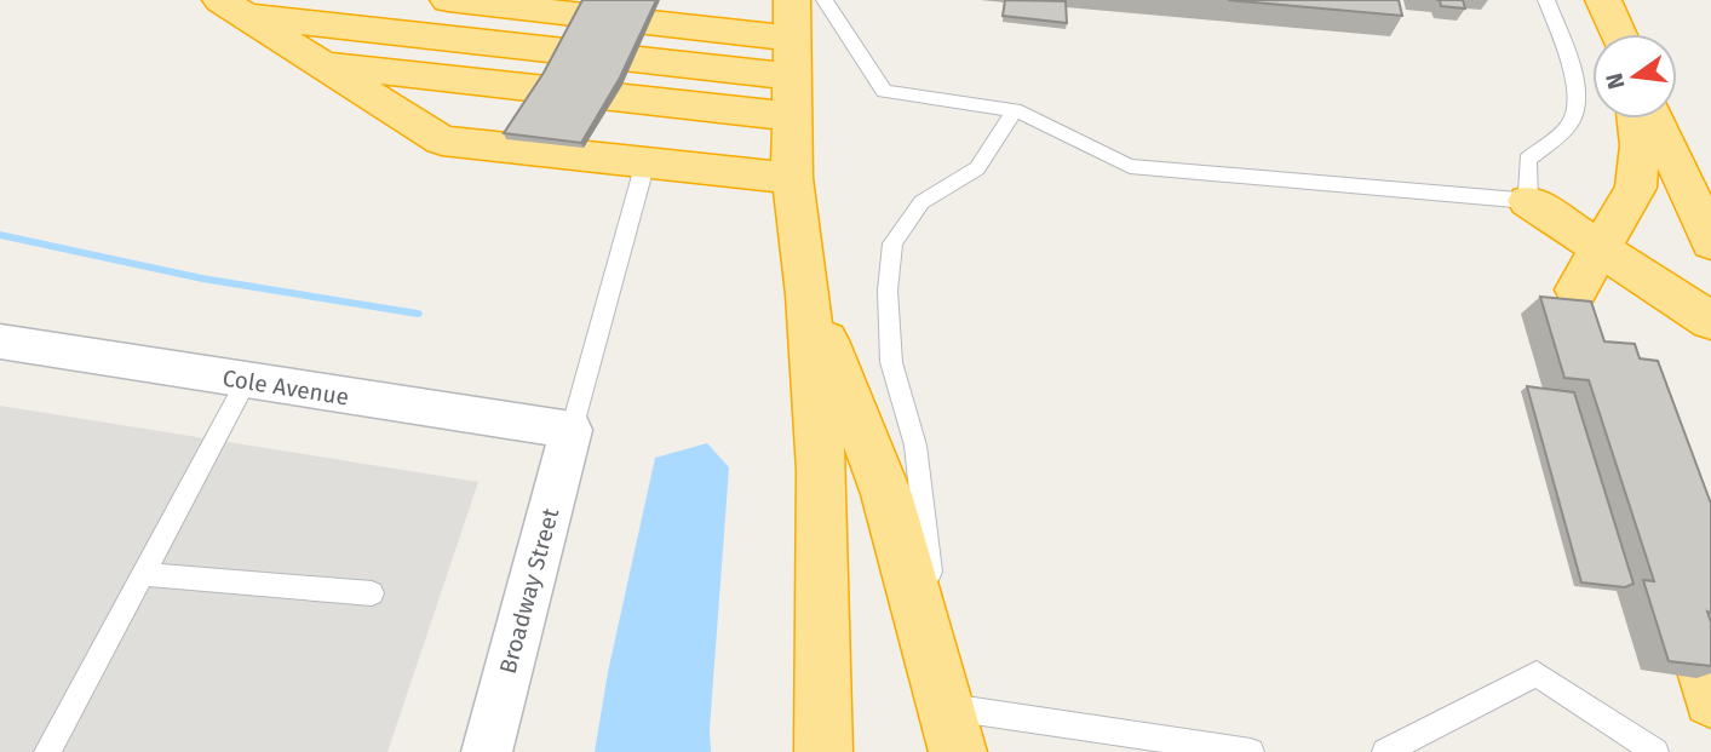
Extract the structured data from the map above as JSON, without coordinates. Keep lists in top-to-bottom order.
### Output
{
  "streets": {
    "street": ["Cole Avenue", "Broadway Street"]
  },
  "crossings": [
    ["Cole Avenue", "Broadway Street"]
  ],
  "north": "left"
}
